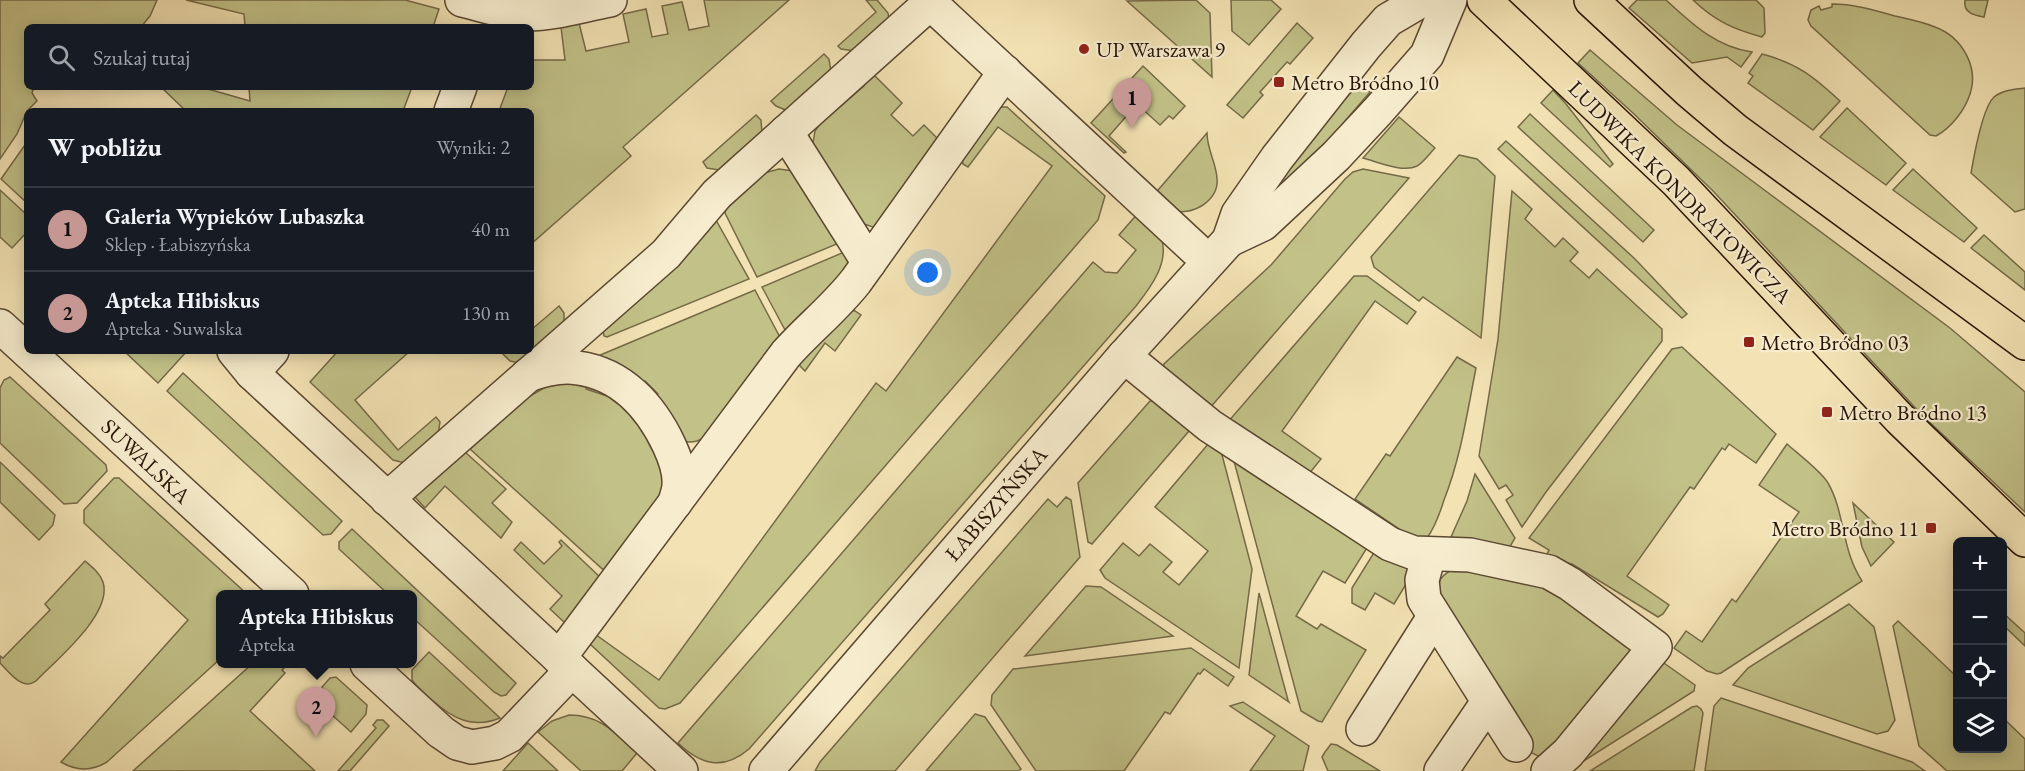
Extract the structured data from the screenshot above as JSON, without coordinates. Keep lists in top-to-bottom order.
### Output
{
  "streets": {
    "main road": ["LUDWIKA KONDRATOWICZA"],
    "street": ["SUWALSKA", "ŁABISZYŃSKA"]
  },
  "places": {
    "other": ["UP Warszawa 9"],
    "transit": [
      "Metro Bródno 10",
      "Metro Bródno 03",
      "Metro Bródno 13",
      "Metro Bródno 11"
    ]
  },
  "page": {
    "search": "Szukaj tutaj",
    "pins": ["1", "2"],
    "heading": ["W pobliżu", "Wyniki: 2"],
    "list": [
      {
        "mark": "1",
        "name": "Galeria Wypieków Lubaszka",
        "note": "Sklep · Łabiszyńska",
        "value": "40 m"
      },
      {
        "mark": "2",
        "name": "Apteka Hibiskus",
        "note": "Apteka · Suwalska",
        "value": "130 m"
      }
    ],
    "map_buttons": ["+", "−"],
    "popup": ["Apteka Hibiskus", "Apteka"]
  }
}
